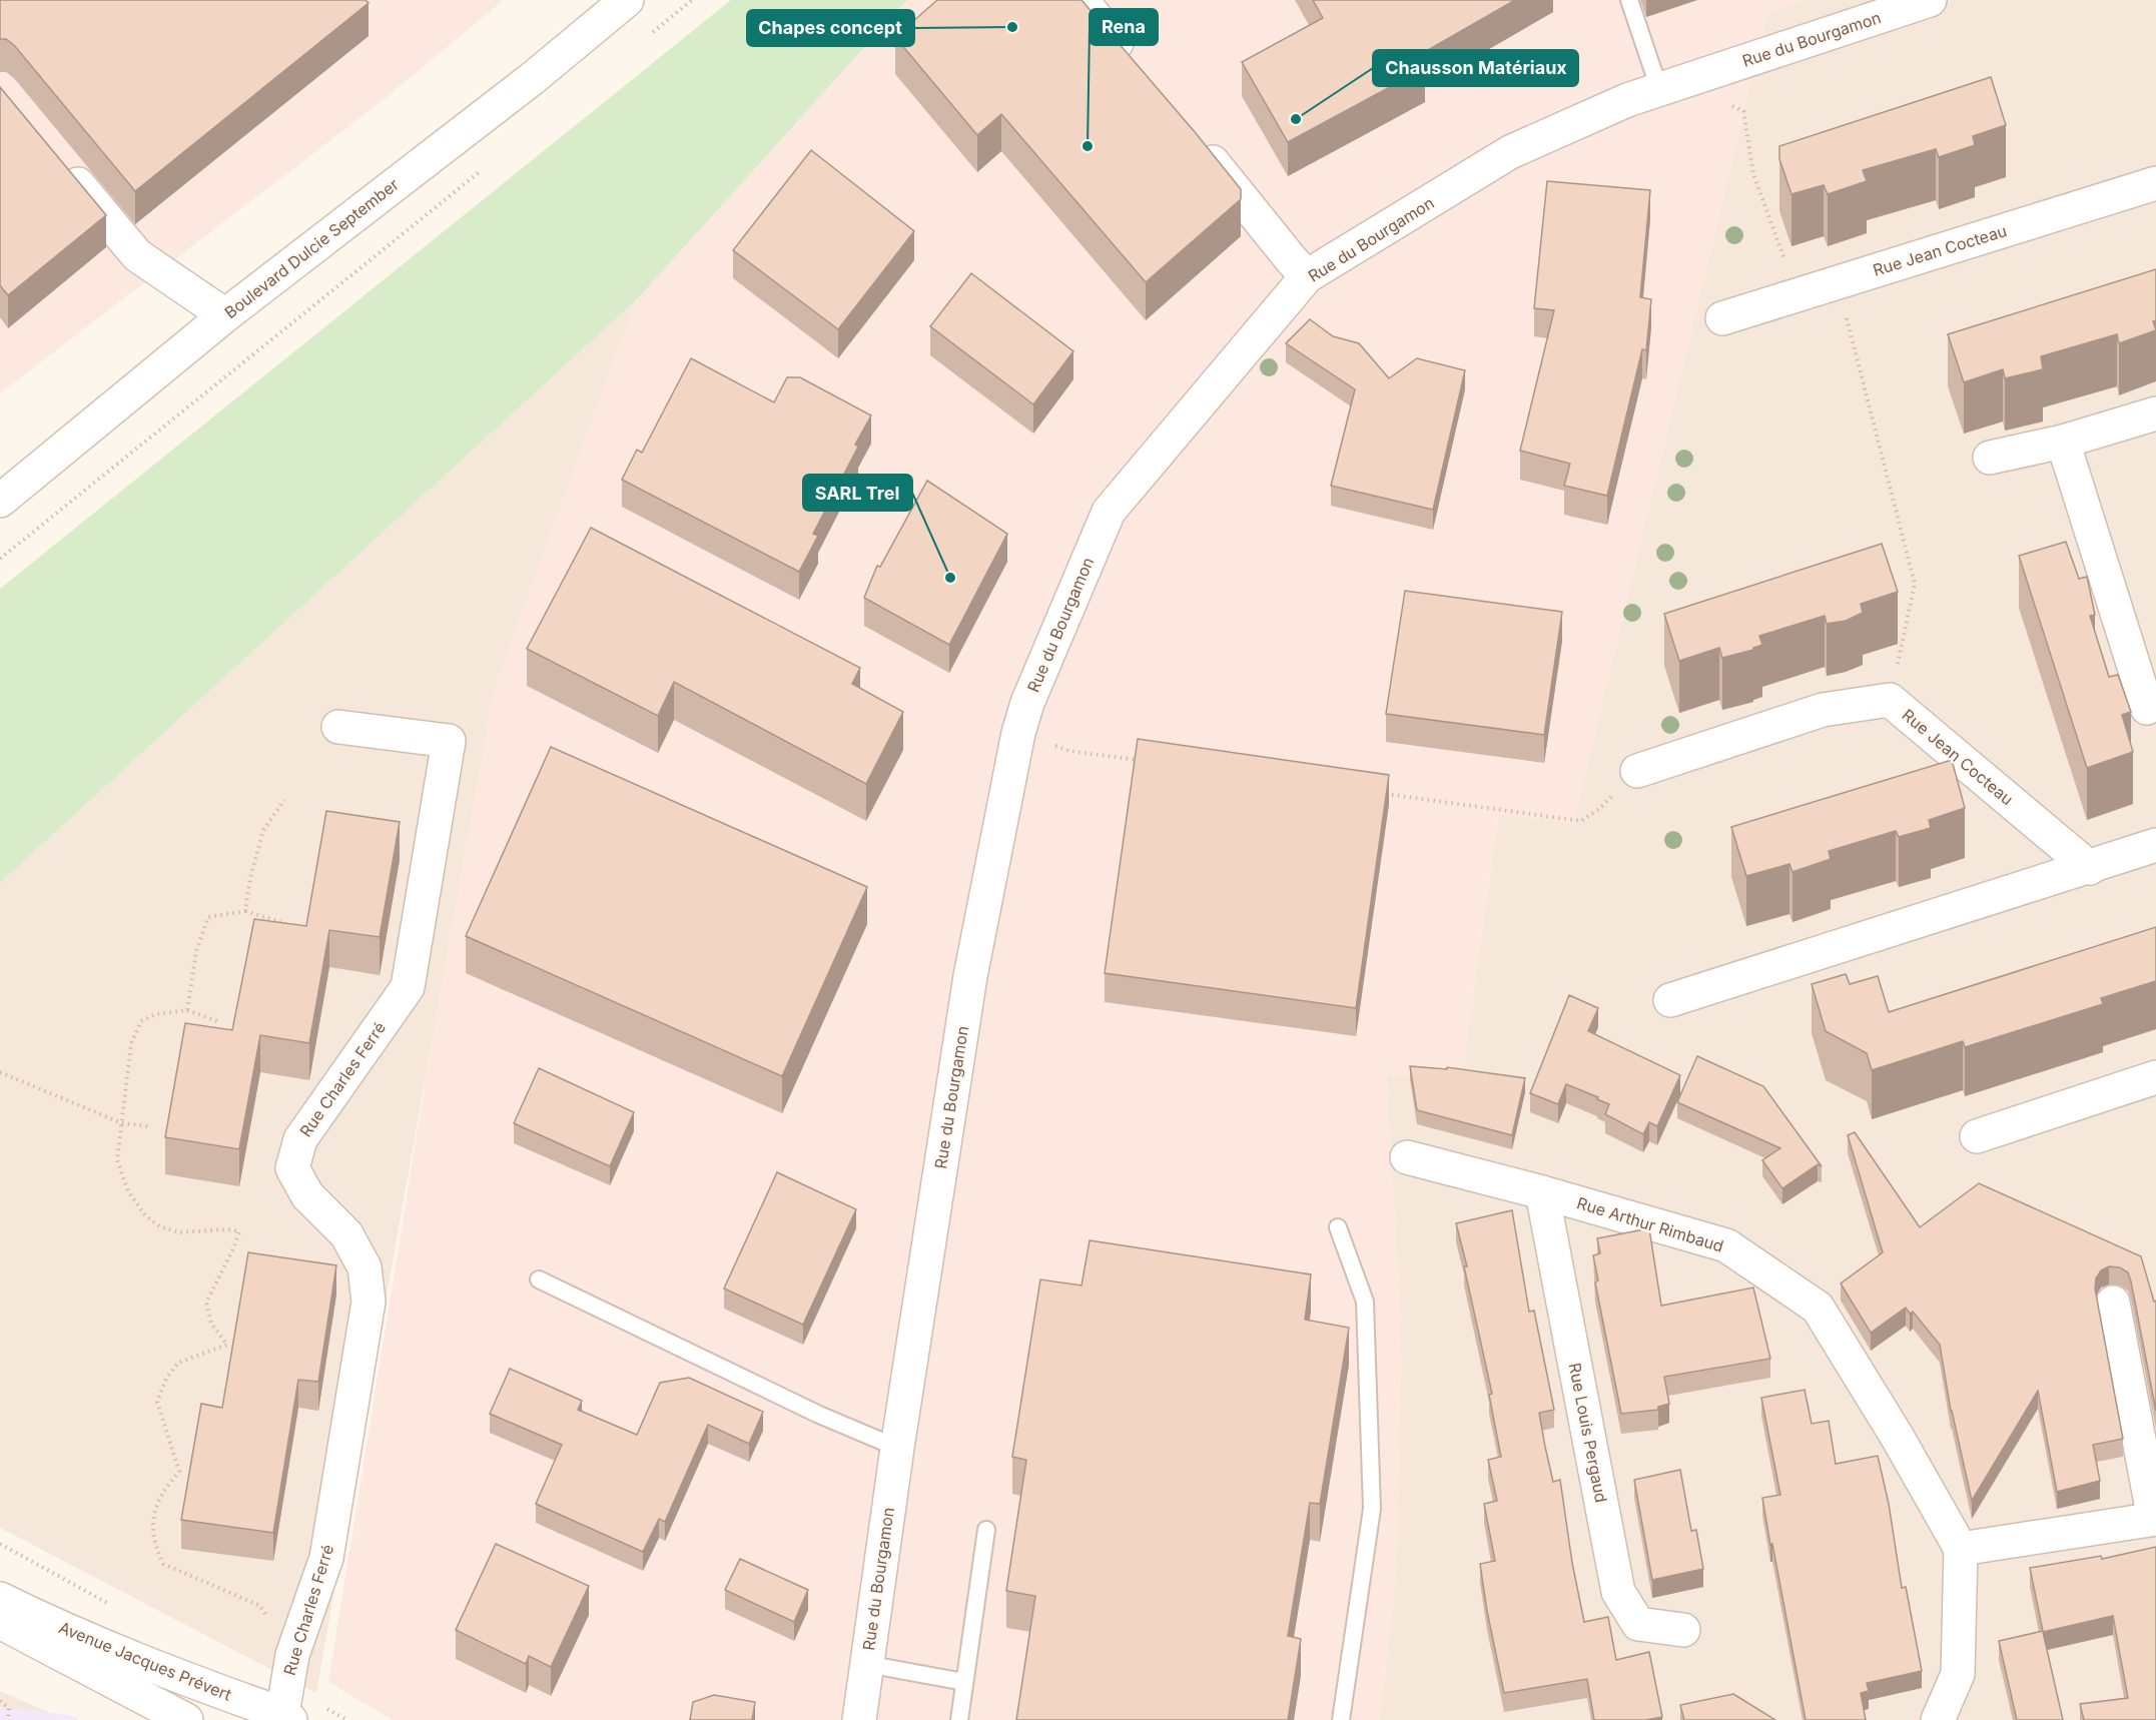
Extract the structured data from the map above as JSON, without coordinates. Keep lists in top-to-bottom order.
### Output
{
  "streets": {
    "street": [
      "Rue du Bourgamon",
      "Boulevard Dulcie September",
      "Rue Jean Cocteau",
      "Rue Charles Ferré",
      "Rue Arthur Rimbaud",
      "Rue Louis Pergaud",
      "Avenue Jacques Prévert"
    ]
  },
  "crossings": [
    ["Rue Charles Ferré", "Avenue Jacques Prévert"],
    ["Rue Arthur Rimbaud", "Rue Louis Pergaud"]
  ],
  "places": [
    "Chapes concept",
    "Chausson Matériaux",
    "Rena",
    "SARL Trel"
  ]
}
